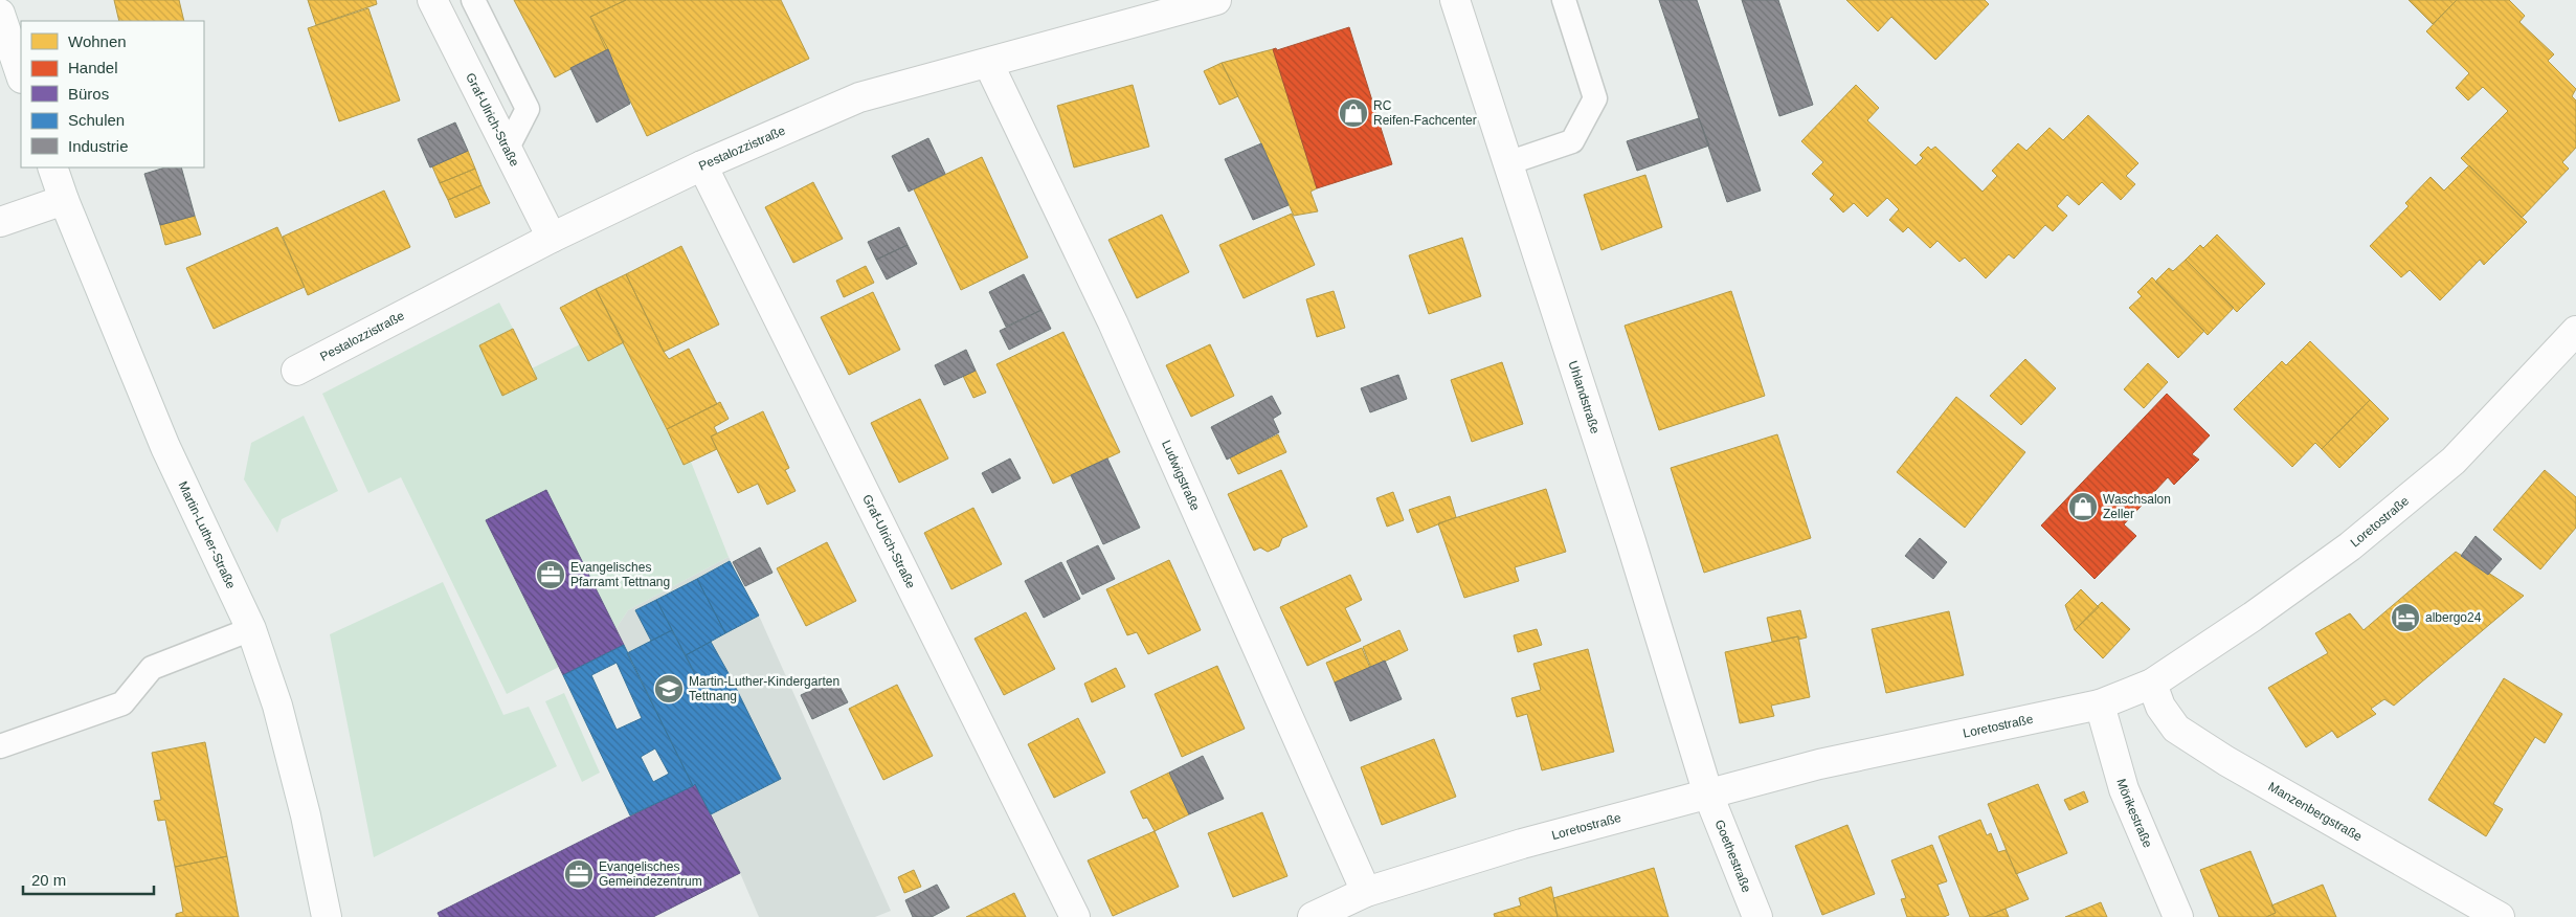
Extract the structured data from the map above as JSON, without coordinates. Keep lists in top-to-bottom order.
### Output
{
  "streets": {
    "street": [
      "Graf-Ulrich-Straße",
      "Pestalozzistraße",
      "Uhlandstraße",
      "Ludwigstraße",
      "Loretostraße",
      "Martin-Luther-Straße",
      "Manzenbergstraße",
      "Mörikestraße",
      "Goethestraße"
    ]
  },
  "crossings": [
    ["Graf-Ulrich-Straße", "Pestalozzistraße"],
    ["Pestalozzistraße", "Ludwigstraße"],
    ["Uhlandstraße", "Loretostraße"],
    ["Uhlandstraße", "Goethestraße"],
    ["Ludwigstraße", "Loretostraße"],
    ["Loretostraße", "Manzenbergstraße"],
    ["Loretostraße", "Mörikestraße"],
    ["Loretostraße", "Goethestraße"]
  ],
  "places": {
    "shop": ["RC Reifen-Fachcenter", "Waschsalon Zeller"],
    "office": ["Evangelisches Pfarramt Tettnang", "Evangelisches Gemeindezentrum"],
    "hotel": ["albergo24"],
    "school or university": ["Martin-Luther-Kindergarten Tettnang"]
  },
  "legend": [
    "Wohnen",
    "Handel",
    "Büros",
    "Schulen",
    "Industrie"
  ],
  "scale_bar": "20 m"
}
